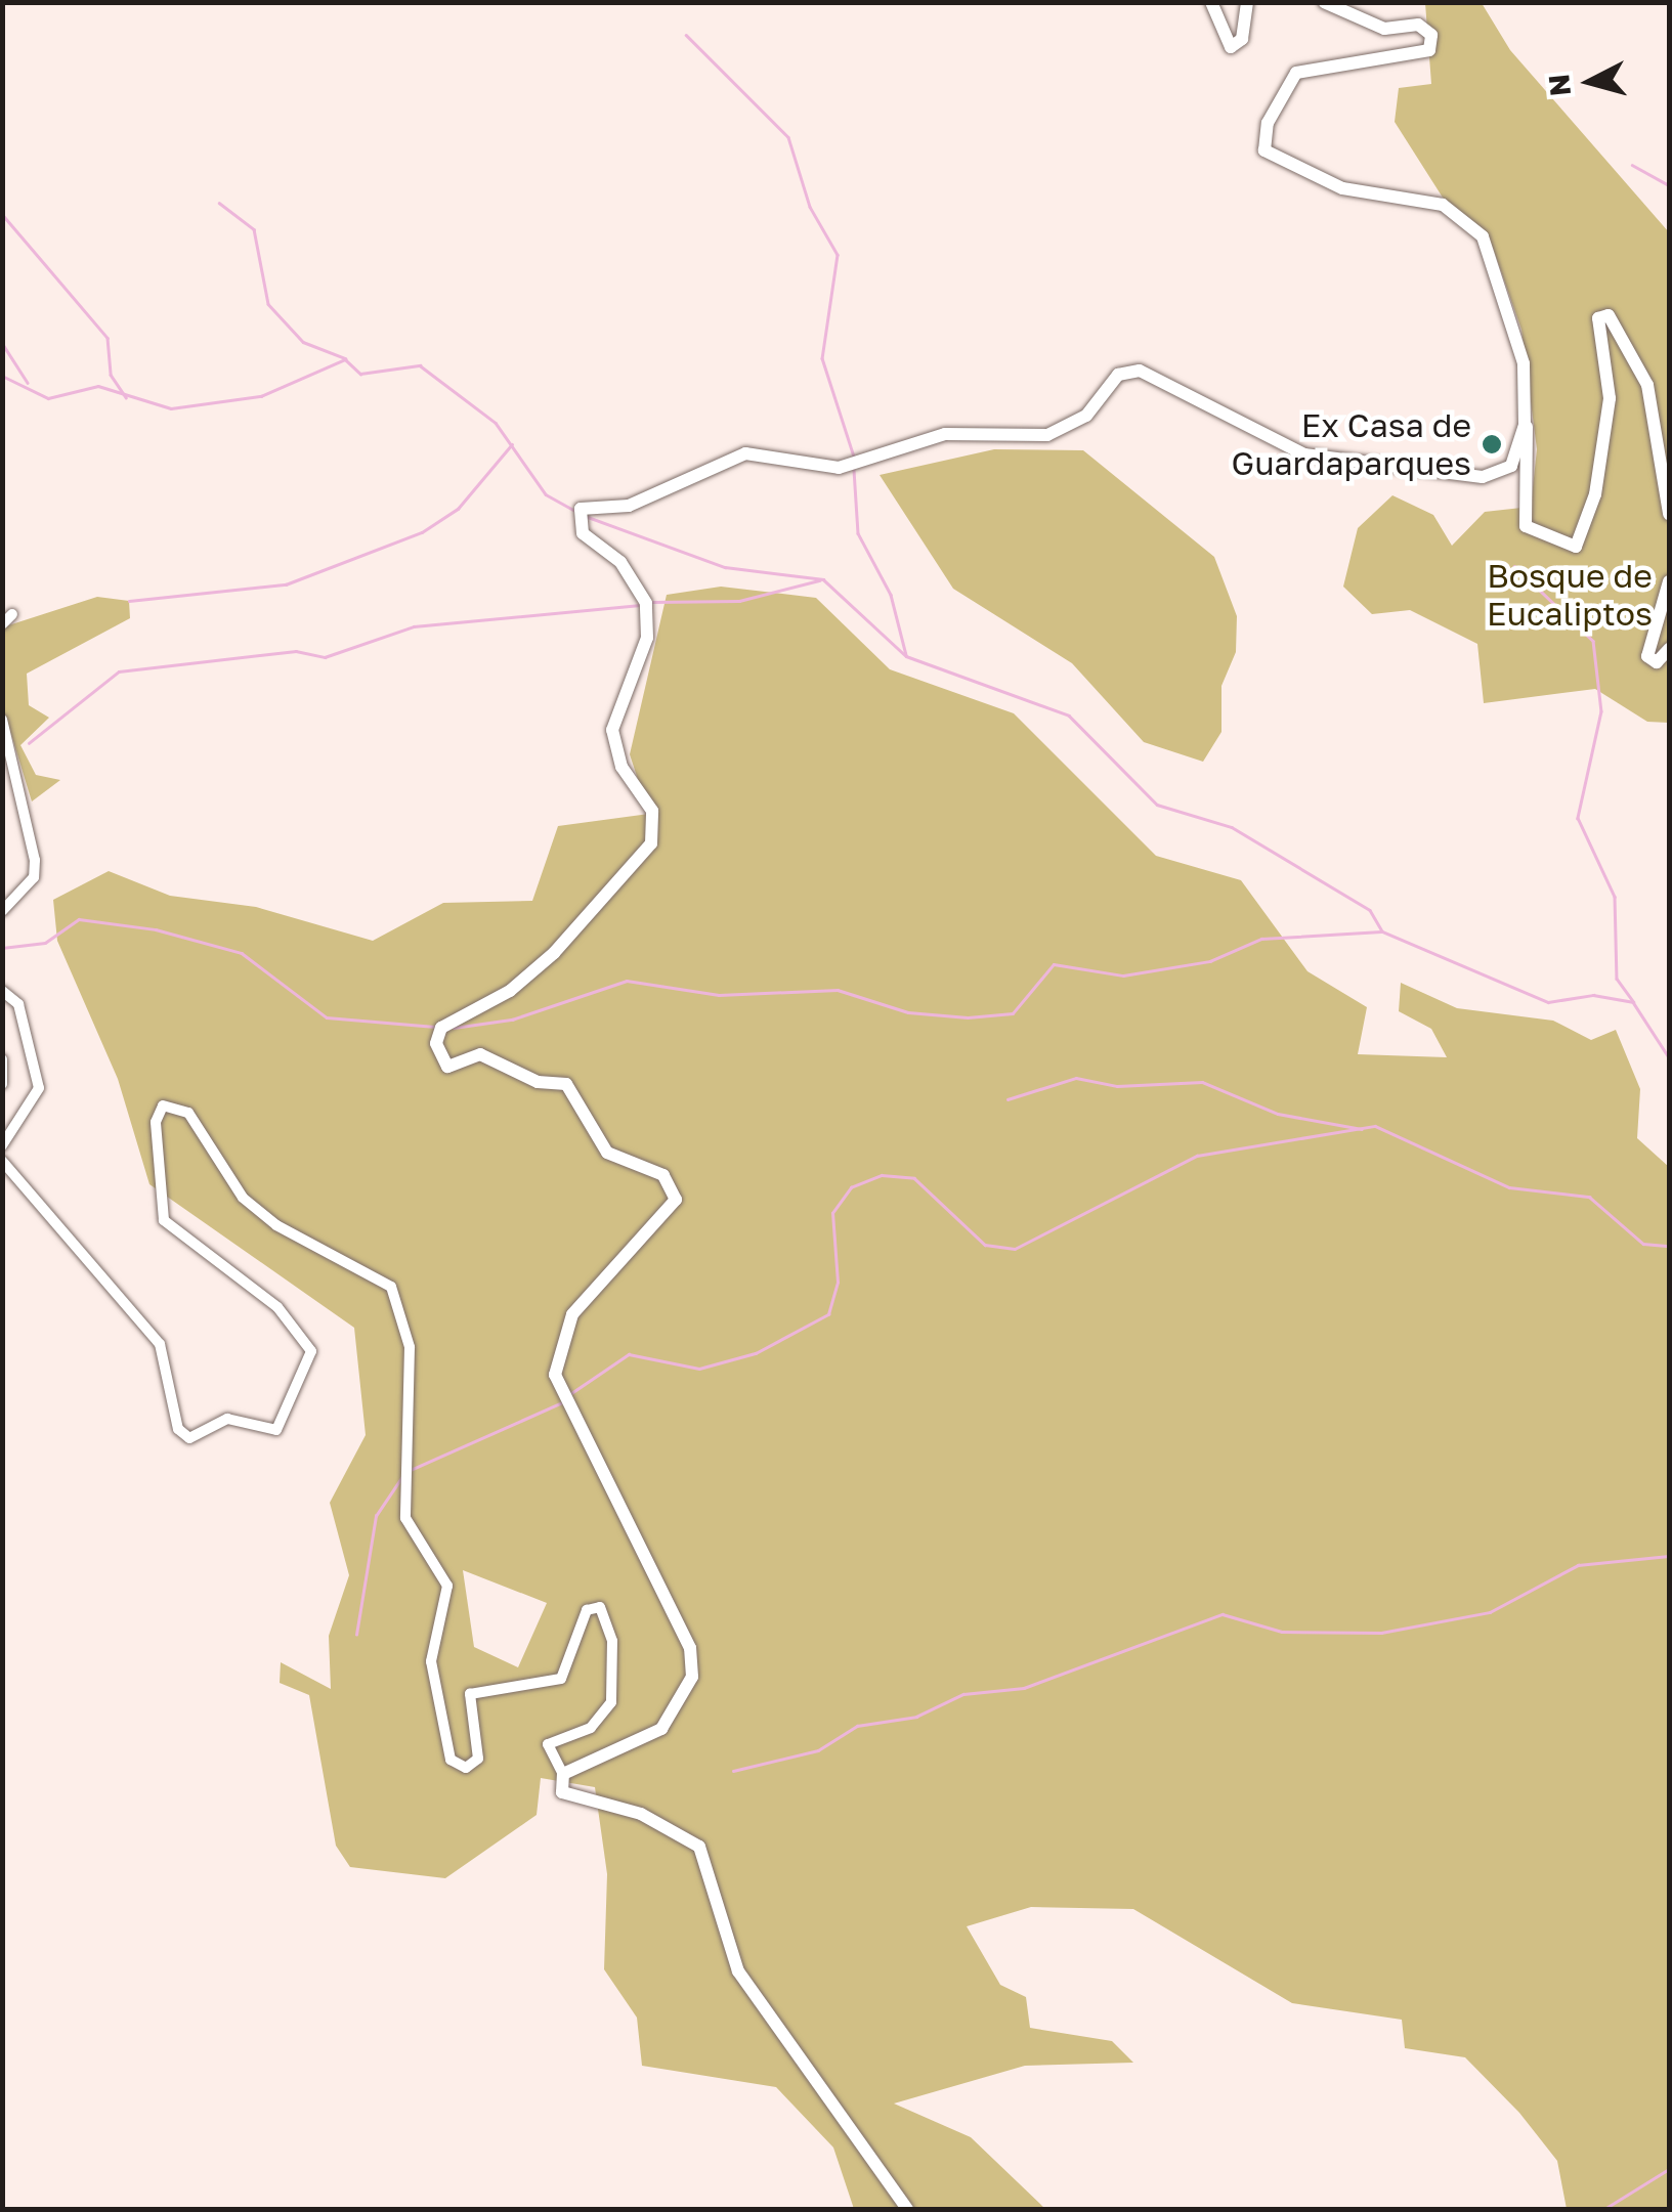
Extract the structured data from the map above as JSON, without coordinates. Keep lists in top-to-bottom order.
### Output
{
  "parks": ["Bosque de Eucaliptos"],
  "places": ["Ex Casa de Guardaparques"],
  "north": "left"
}
